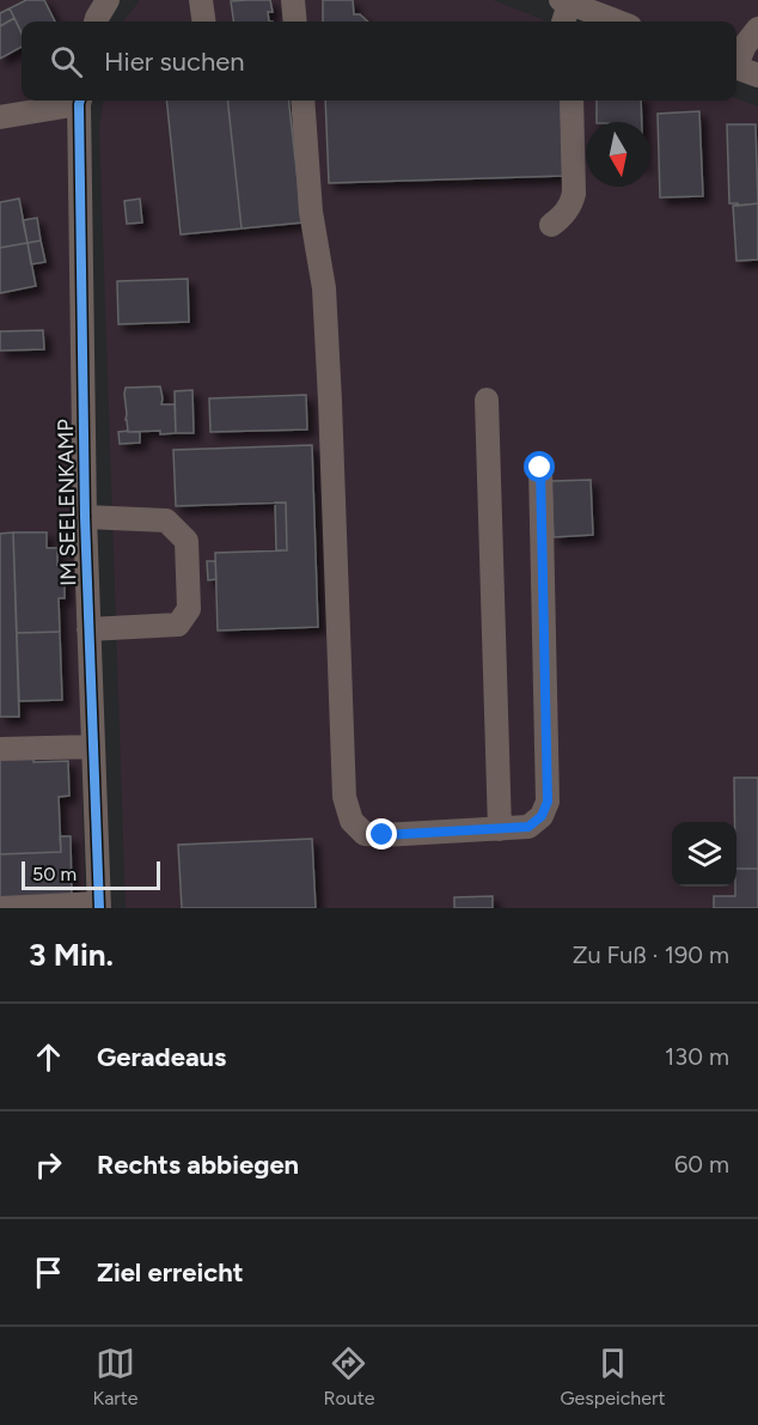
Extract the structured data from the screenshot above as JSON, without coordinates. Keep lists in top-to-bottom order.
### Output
{
  "streets": {
    "street": ["IM SEELENKAMP"]
  },
  "scale_bar": "50 m",
  "north": "bottom",
  "page": {
    "search": "Hier suchen",
    "scale": "50 m",
    "heading": ["3 Min.", "Zu Fuß · 190 m"],
    "list": [
      ["Geradeaus", "130 m"],
      ["Rechts abbiegen", "60 m"],
      "Ziel erreicht"
    ],
    "nav": ["Karte", "Route", "Gespeichert"]
  }
}
